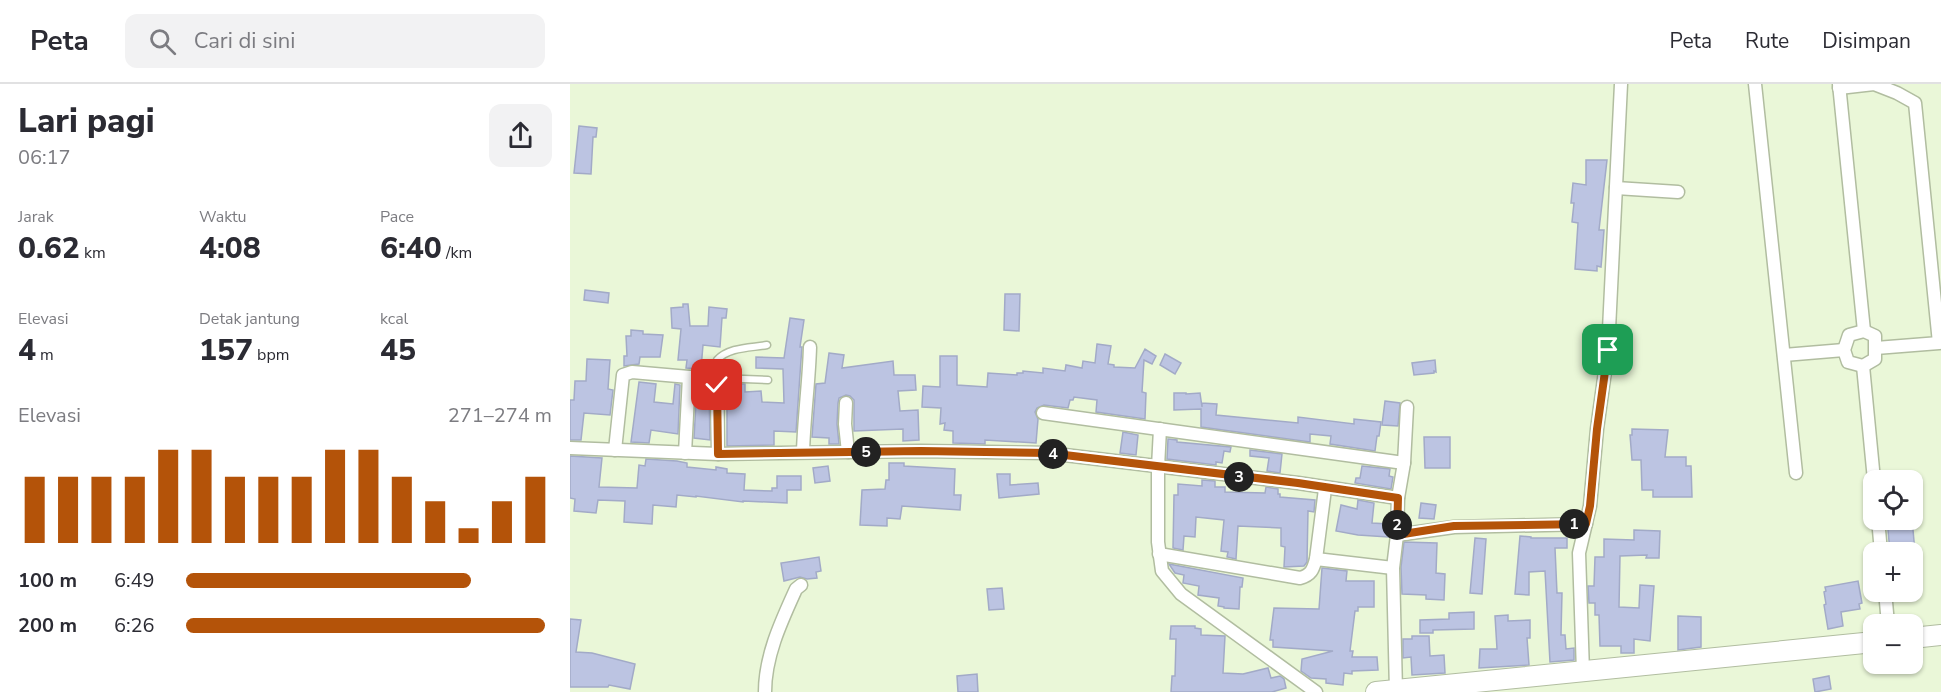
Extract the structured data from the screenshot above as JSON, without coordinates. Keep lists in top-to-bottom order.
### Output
{
  "page": {
    "header": "Peta",
    "search": "Cari di sini",
    "nav": ["Peta", "Rute", "Disimpan"],
    "heading": ["Lari pagi", "06:17"],
    "stats": [
      ["Jarak", "0.62 km"],
      ["Waktu", "4:08"],
      ["Pace", "6:40 /km"],
      ["Elevasi", "4 m"],
      ["Detak jantung", "157 bpm"],
      ["kcal", "45"]
    ],
    "chart": ["Elevasi", "271–274 m"],
    "pins": [
      "5",
      "4",
      "3",
      "1",
      "2"
    ],
    "map_buttons": ["+", "−"],
    "list": [
      {
        "name": "100 m",
        "note": "6:49"
      },
      {
        "name": "200 m",
        "note": "6:26"
      }
    ]
  }
}
